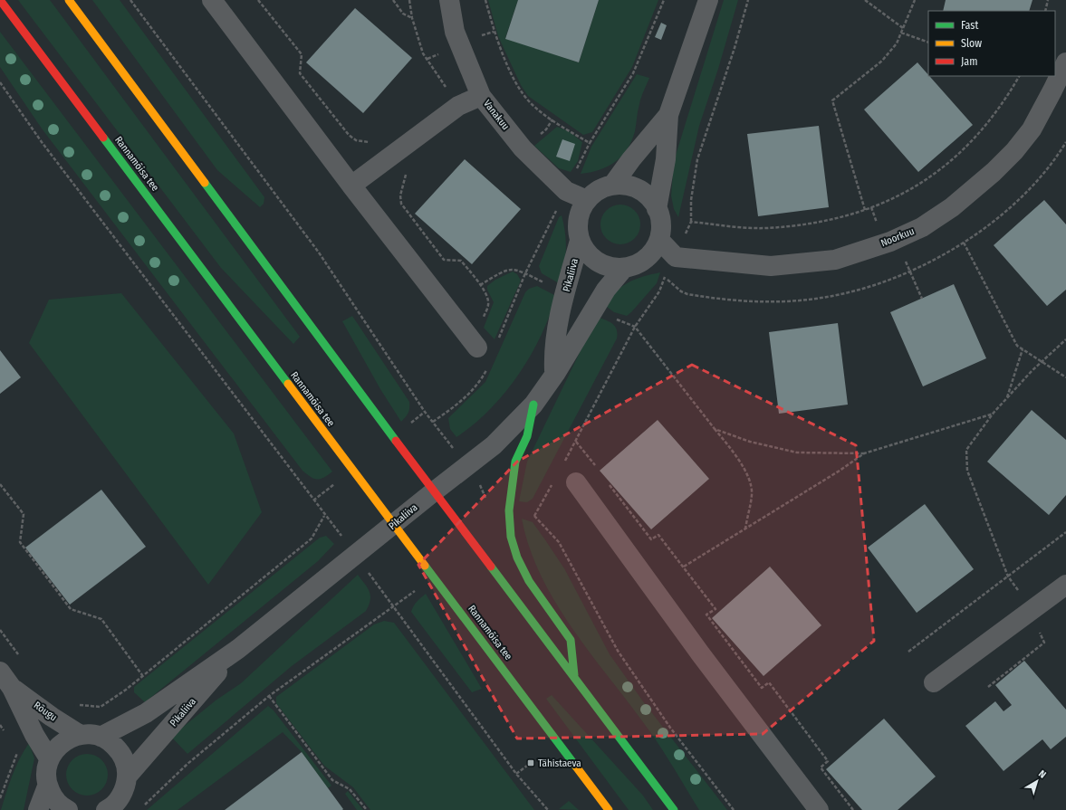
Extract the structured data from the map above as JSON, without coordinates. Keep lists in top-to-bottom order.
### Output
{
  "streets": {
    "main road": ["Rannamõisa tee"],
    "street": [
      "Vanakuu",
      "Noorkuu",
      "Pikaliiva",
      "Rõugu"
    ]
  },
  "crossings": [
    ["Vanakuu", "Noorkuu"],
    ["Vanakuu", "Pikaliiva"],
    ["Rannamõisa tee", "Pikaliiva"],
    ["Noorkuu", "Pikaliiva"],
    ["Pikaliiva", "Rõugu"]
  ],
  "places": {
    "transit": ["Tähistaeva"]
  },
  "legend": ["Fast", "Slow", "Jam"],
  "north": "top right"
}
